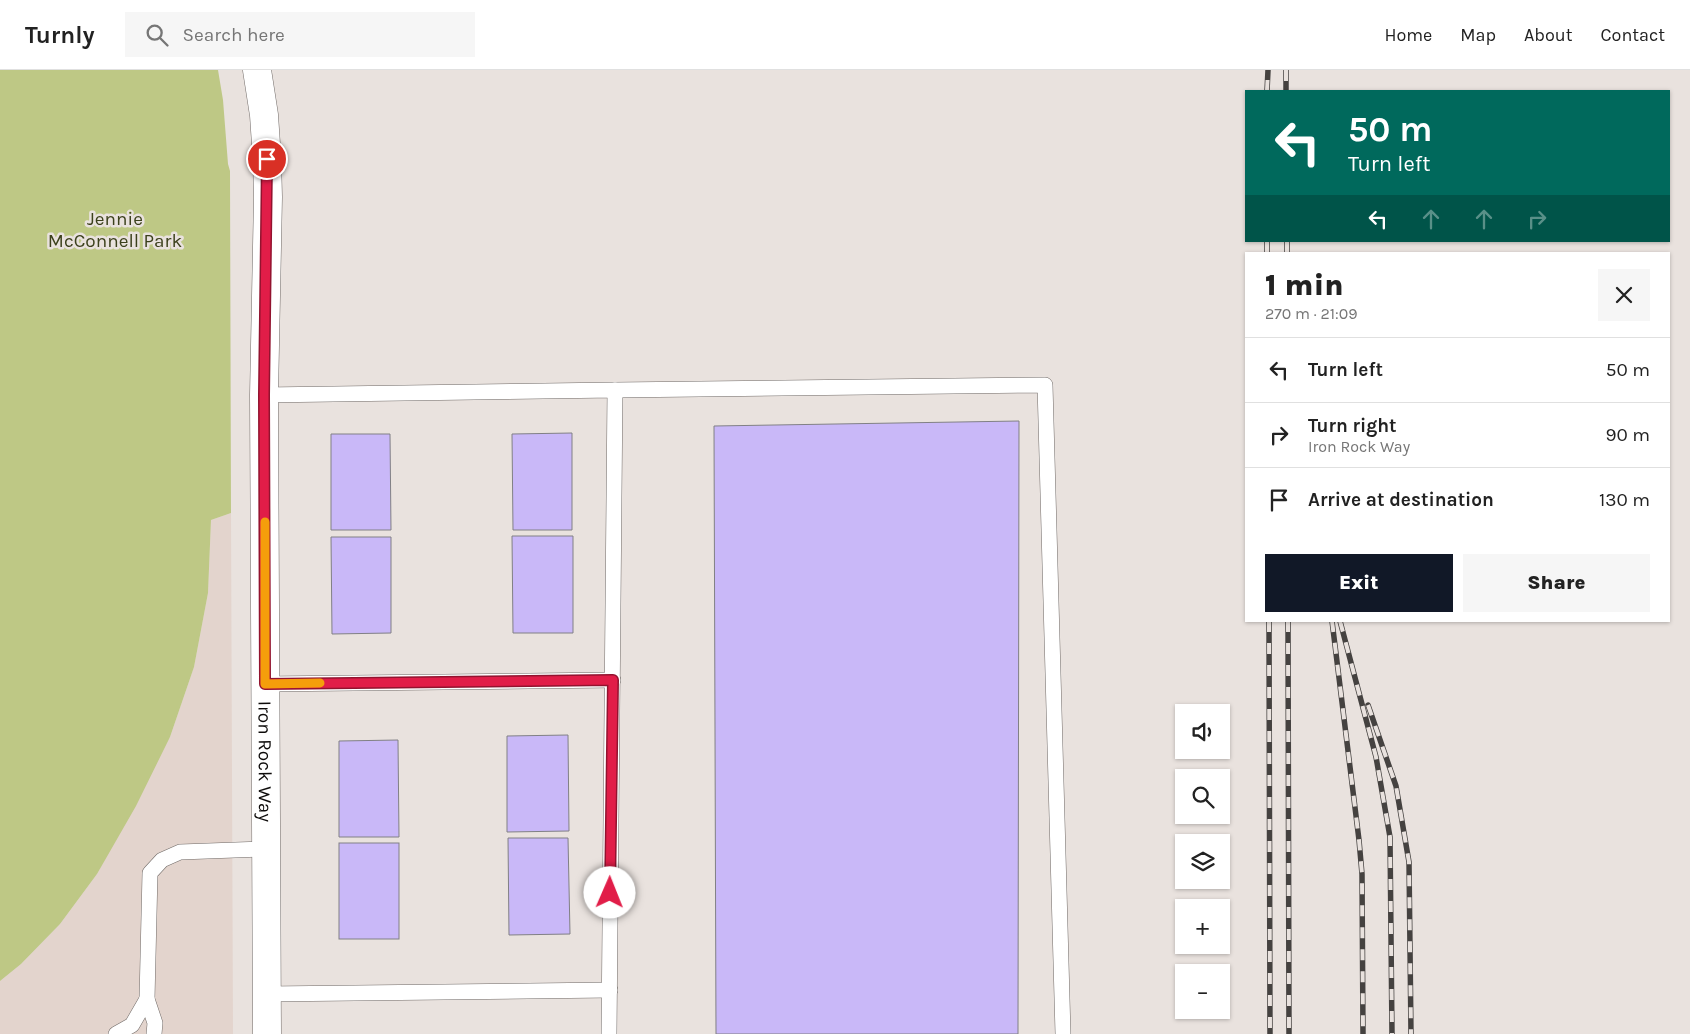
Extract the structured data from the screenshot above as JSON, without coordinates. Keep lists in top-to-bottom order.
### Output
{
  "streets": {
    "street": ["Iron Rock Way"]
  },
  "parks": ["Jennie McConnell Park"],
  "page": {
    "header": "Turnly",
    "search": "Search here",
    "nav": [
      "Home",
      "Map",
      "About",
      "Contact"
    ],
    "turn": ["50 m", "Turn left"],
    "heading": ["1 min", "270 m · 21:09"],
    "list": [
      {
        "name": "Turn left",
        "value": "50 m"
      },
      {
        "name": "Turn right",
        "note": "Iron Rock Way",
        "value": "90 m"
      },
      {
        "name": "Arrive at destination",
        "value": "130 m"
      }
    ],
    "buttons": ["Exit", "Share"],
    "map_buttons": ["+", "−"]
  }
}
